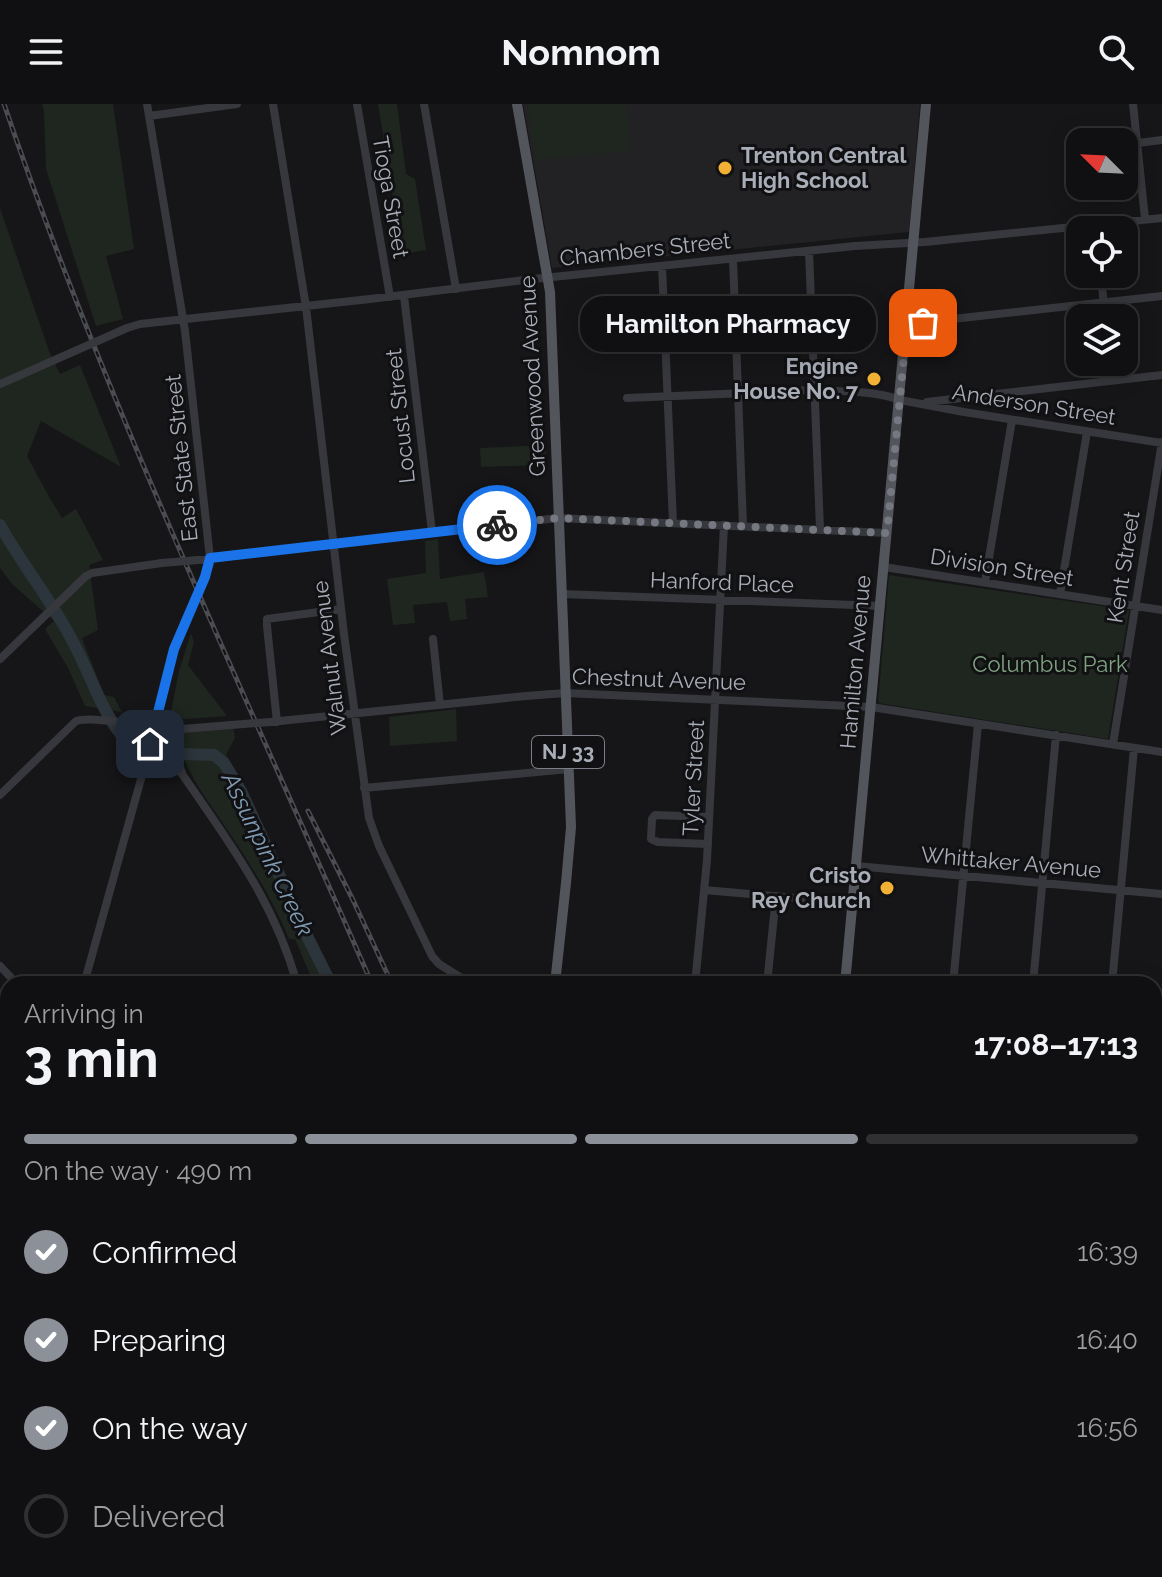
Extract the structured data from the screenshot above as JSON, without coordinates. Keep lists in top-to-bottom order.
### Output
{
  "streets": {
    "main road": ["Greenwood Avenue", "Hamilton Avenue", "NJ 33"],
    "street": [
      "Tioga Street",
      "Chambers Street",
      "Anderson Street",
      "Locust Street",
      "East State Street",
      "Division Street",
      "Kent Street",
      "Hanford Place",
      "Walnut Avenue",
      "Chestnut Avenue",
      "Tyler Street",
      "Whittaker Avenue"
    ]
  },
  "crossings": [
    ["Tioga Street", "Chambers Street"],
    ["Chambers Street", "Greenwood Avenue"],
    ["Chambers Street", "Locust Street"],
    ["Chambers Street", "East State Street"],
    ["Chambers Street", "Walnut Avenue"],
    ["Chambers Street", "Hamilton Avenue"],
    ["Greenwood Avenue", "Hanford Place"],
    ["Greenwood Avenue", "Chestnut Avenue"],
    ["Anderson Street", "Kent Street"],
    ["Anderson Street", "Hamilton Avenue"],
    ["East State Street", "Chestnut Avenue"],
    ["Division Street", "Kent Street"],
    ["Division Street", "Hamilton Avenue"],
    ["Kent Street", "Chestnut Avenue"],
    ["Hanford Place", "Hamilton Avenue"],
    ["Hanford Place", "Tyler Street"],
    ["Walnut Avenue", "Chestnut Avenue"],
    ["Hamilton Avenue", "Chestnut Avenue"],
    ["Hamilton Avenue", "Whittaker Avenue"],
    ["Chestnut Avenue", "Tyler Street"]
  ],
  "water": ["Assunpink Creek"],
  "parks": ["Columbus Park"],
  "places": [
    "Trenton Central High School",
    "Hamilton Pharmacy",
    "Engine House No. 7",
    "Cristo Rey Church"
  ],
  "north": "top left",
  "page": {
    "header": "Nomnom",
    "bubble": "Hamilton Pharmacy",
    "heading": ["3 min", "Arriving in", "17:08–17:13"],
    "bar": "On the way · 490 m",
    "list": [
      ["Confirmed", "16:39"],
      ["Preparing", "16:40"],
      ["On the way", "16:56"],
      "Delivered"
    ]
  }
}
